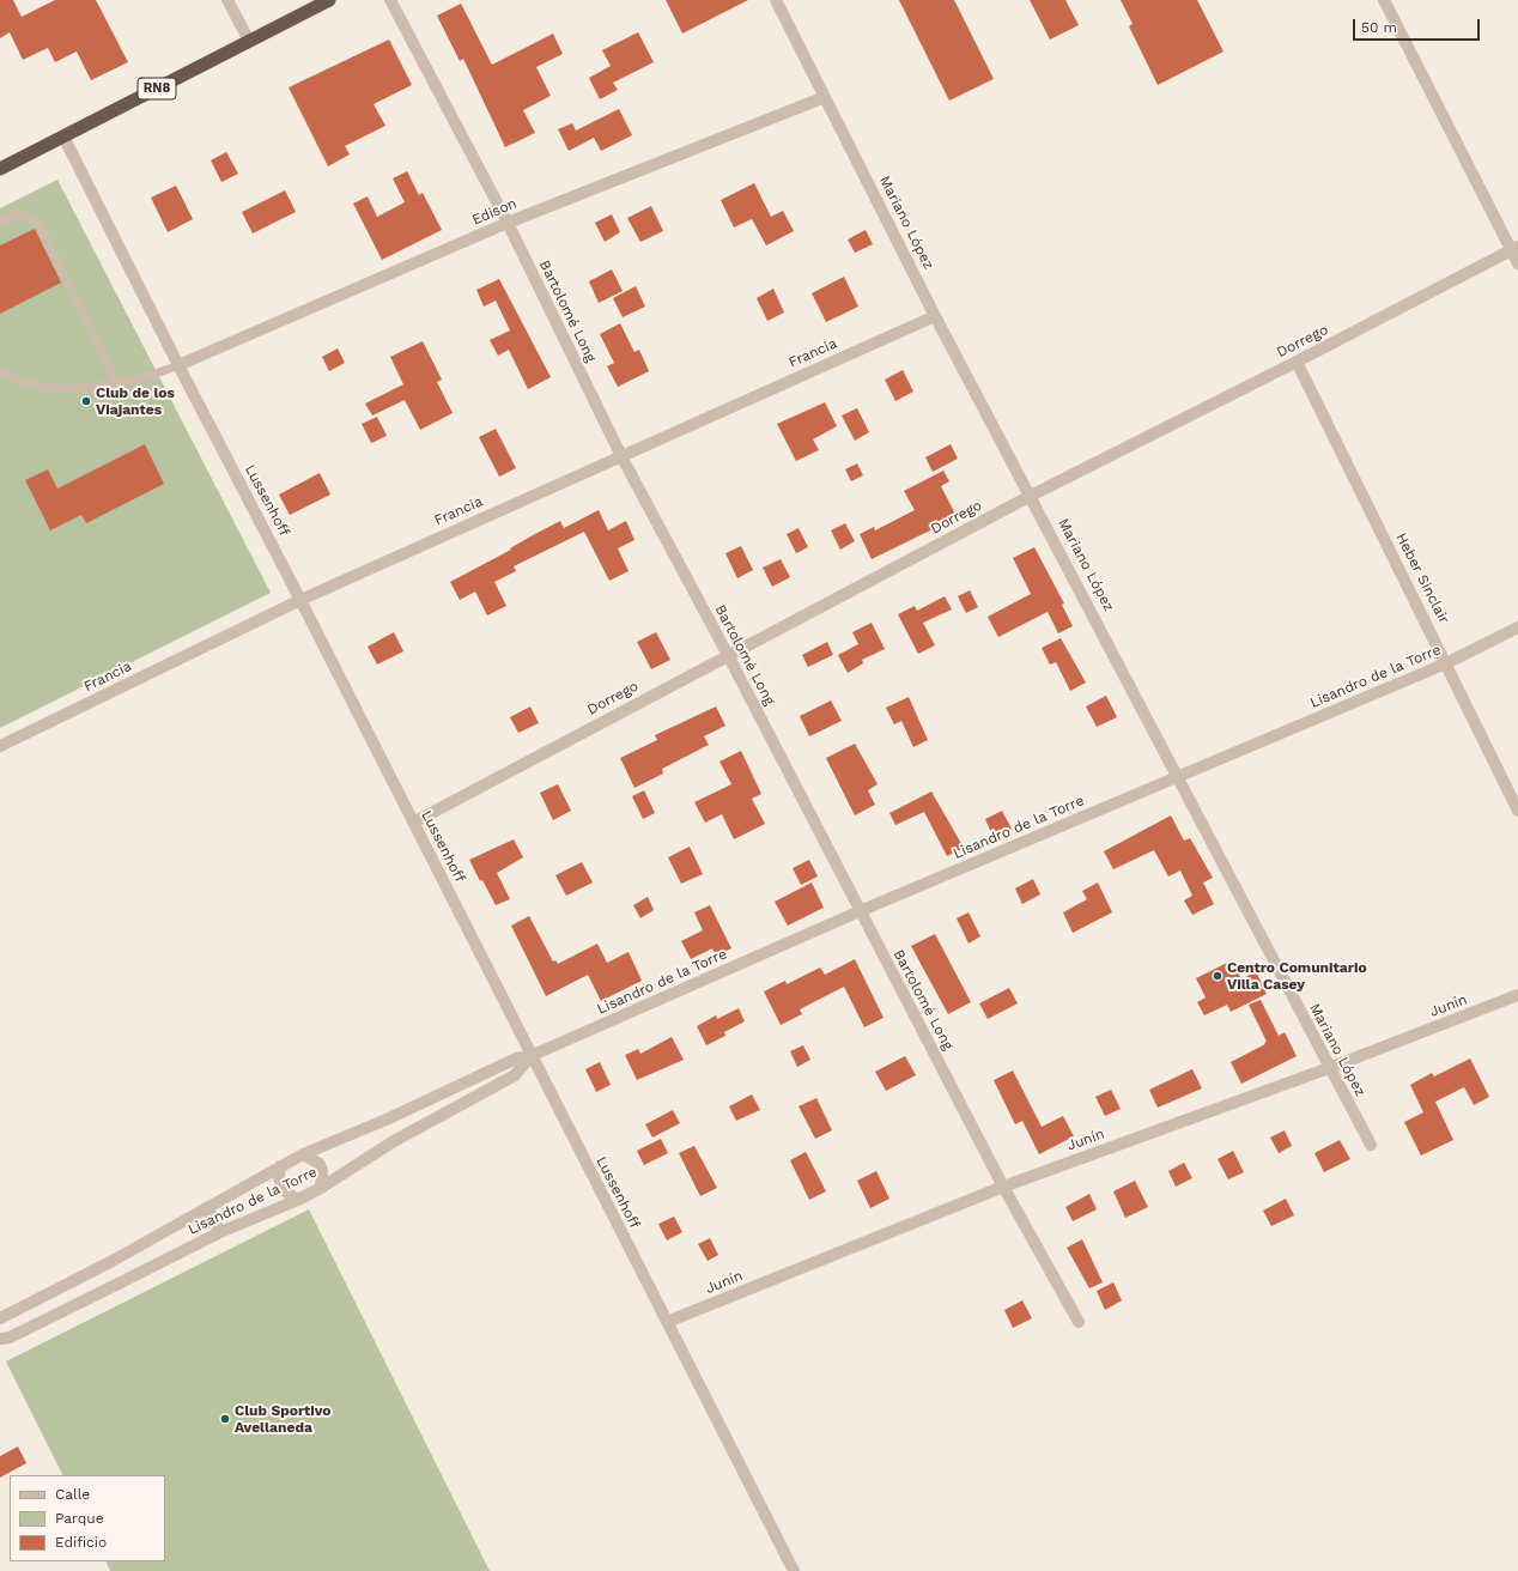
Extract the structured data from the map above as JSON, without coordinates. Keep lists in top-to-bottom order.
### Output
{
  "streets": {
    "highway": ["RN8"],
    "street": [
      "Edison",
      "Mariano López",
      "Bartolomé Long",
      "Dorrego",
      "Francia",
      "Lussenhoff",
      "Heber Sinclair",
      "Lisandro de la Torre",
      "Junín"
    ]
  },
  "crossings": [
    ["RN8", "Lussenhoff"],
    ["Edison", "Mariano López"],
    ["Edison", "Bartolomé Long"],
    ["Edison", "Lussenhoff"],
    ["Mariano López", "Dorrego"],
    ["Mariano López", "Francia"],
    ["Mariano López", "Lisandro de la Torre"],
    ["Mariano López", "Junín"],
    ["Bartolomé Long", "Dorrego"],
    ["Bartolomé Long", "Francia"],
    ["Bartolomé Long", "Lisandro de la Torre"],
    ["Bartolomé Long", "Junín"],
    ["Dorrego", "Lussenhoff"],
    ["Dorrego", "Heber Sinclair"],
    ["Francia", "Lussenhoff"],
    ["Lussenhoff", "Lisandro de la Torre"],
    ["Lussenhoff", "Junín"],
    ["Heber Sinclair", "Lisandro de la Torre"]
  ],
  "places": ["Club de los Viajantes", "Centro Comunitario Villa Casey", "Club Sportivo Avellaneda"],
  "legend": ["Calle", "Parque", "Edificio"],
  "scale_bar": "50 m"
}
